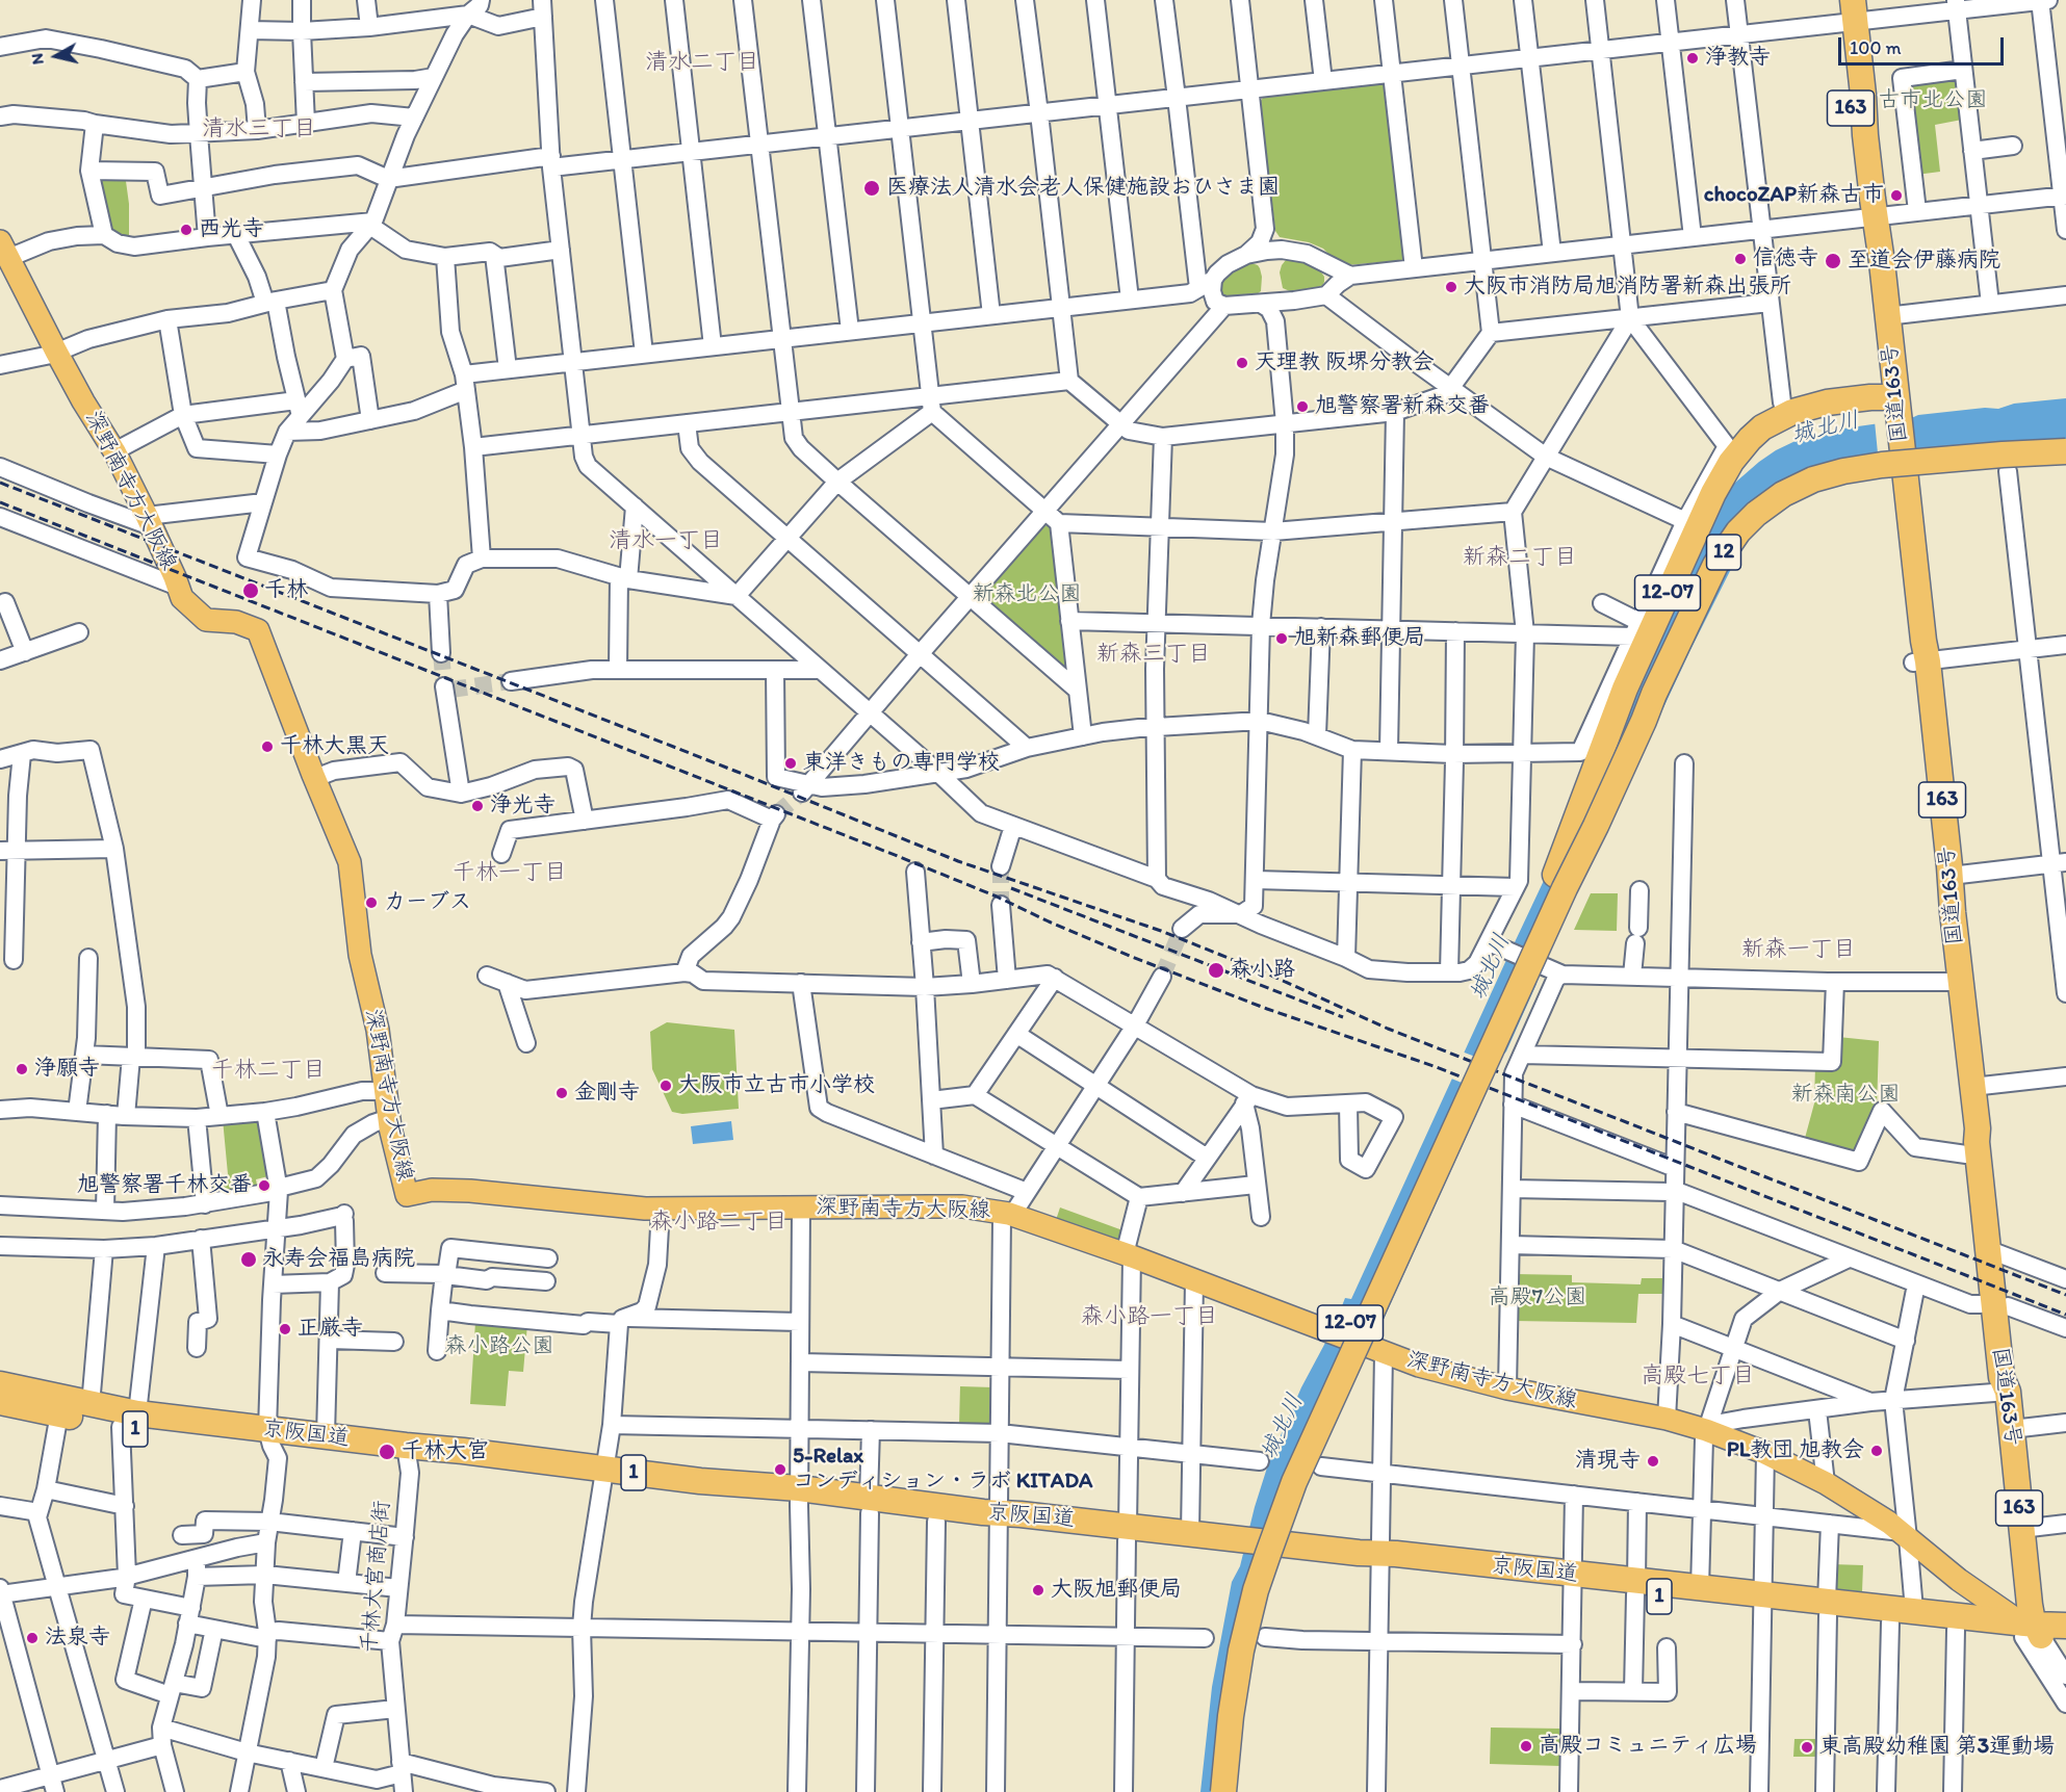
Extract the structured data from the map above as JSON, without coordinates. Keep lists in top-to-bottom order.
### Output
{
  "streets": {
    "highway": [
      "163",
      "国道163号",
      "12",
      "12-07",
      "1",
      "京阪国道"
    ],
    "main road": ["深野南寺方大阪線"],
    "street": ["千林大宮商店街"]
  },
  "crossings": [
    ["163", "国道163号"],
    ["国道163号", "深野南寺方大阪線"],
    ["国道163号", "12-07"],
    ["国道163号", "京阪国道"],
    ["深野南寺方大阪線", "京阪国道"],
    ["京阪国道", "千林大宮商店街"]
  ],
  "districts": [
    "清水二丁目",
    "清水三丁目",
    "清水一丁目",
    "新森二丁目",
    "新森三丁目",
    "千林一丁目",
    "新森一丁目",
    "千林二丁目",
    "森小路二丁目",
    "森小路一丁目",
    "高殿七丁目"
  ],
  "water": ["城北川"],
  "parks": [
    "古市北公園",
    "新森北公園",
    "新森南公園",
    "高殿7公園",
    "森小路公園"
  ],
  "places": [
    "浄教寺",
    "医療法人清水会老人保健施設おひさま園",
    "chocoZAP新森古市",
    "西光寺",
    "信徳寺",
    "至道会伊藤病院",
    "大阪市消防局旭消防署新森出張所",
    "天理教 阪堺分教会",
    "旭警察署新森交番",
    "千林",
    "旭新森郵便局",
    "千林大黒天",
    "東洋きもの専門学校",
    "浄光寺",
    "カーブス",
    "森小路",
    "浄願寺",
    "大阪市立古市小学校",
    "金剛寺",
    "旭警察署千林交番",
    "永寿会福島病院",
    "正厳寺",
    "PL教団 旭教会",
    "千林大宮",
    "清現寺",
    "5-Relax コンディション・ラボ KITADA",
    "大阪旭郵便局",
    "法泉寺",
    "高殿コミュニティ広場",
    "東高殿幼稚園 第3運動場"
  ],
  "scale_bar": "100 m",
  "north": "left"
}
